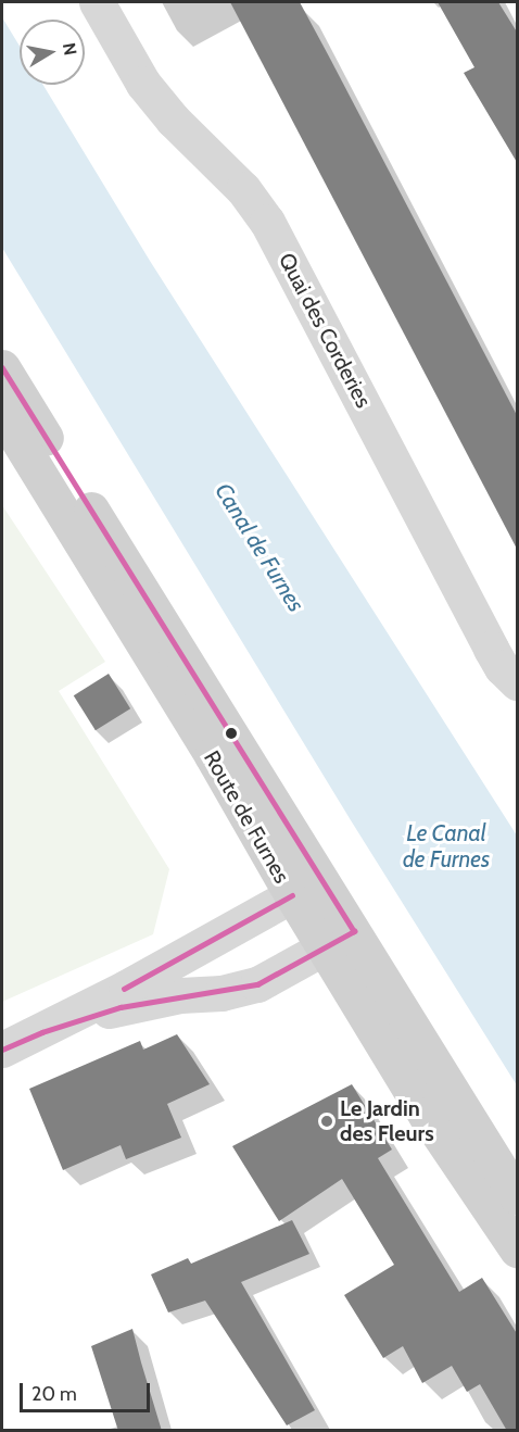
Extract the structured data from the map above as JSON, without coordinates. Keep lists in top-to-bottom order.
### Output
{
  "streets": {
    "main road": ["Route de Furnes"],
    "street": ["Quai des Corderies"]
  },
  "water": ["Canal de Furnes", "Le Canal de Furnes"],
  "places": ["Le Jardin des Fleurs"],
  "scale_bar": "20 m",
  "north": "right"
}
